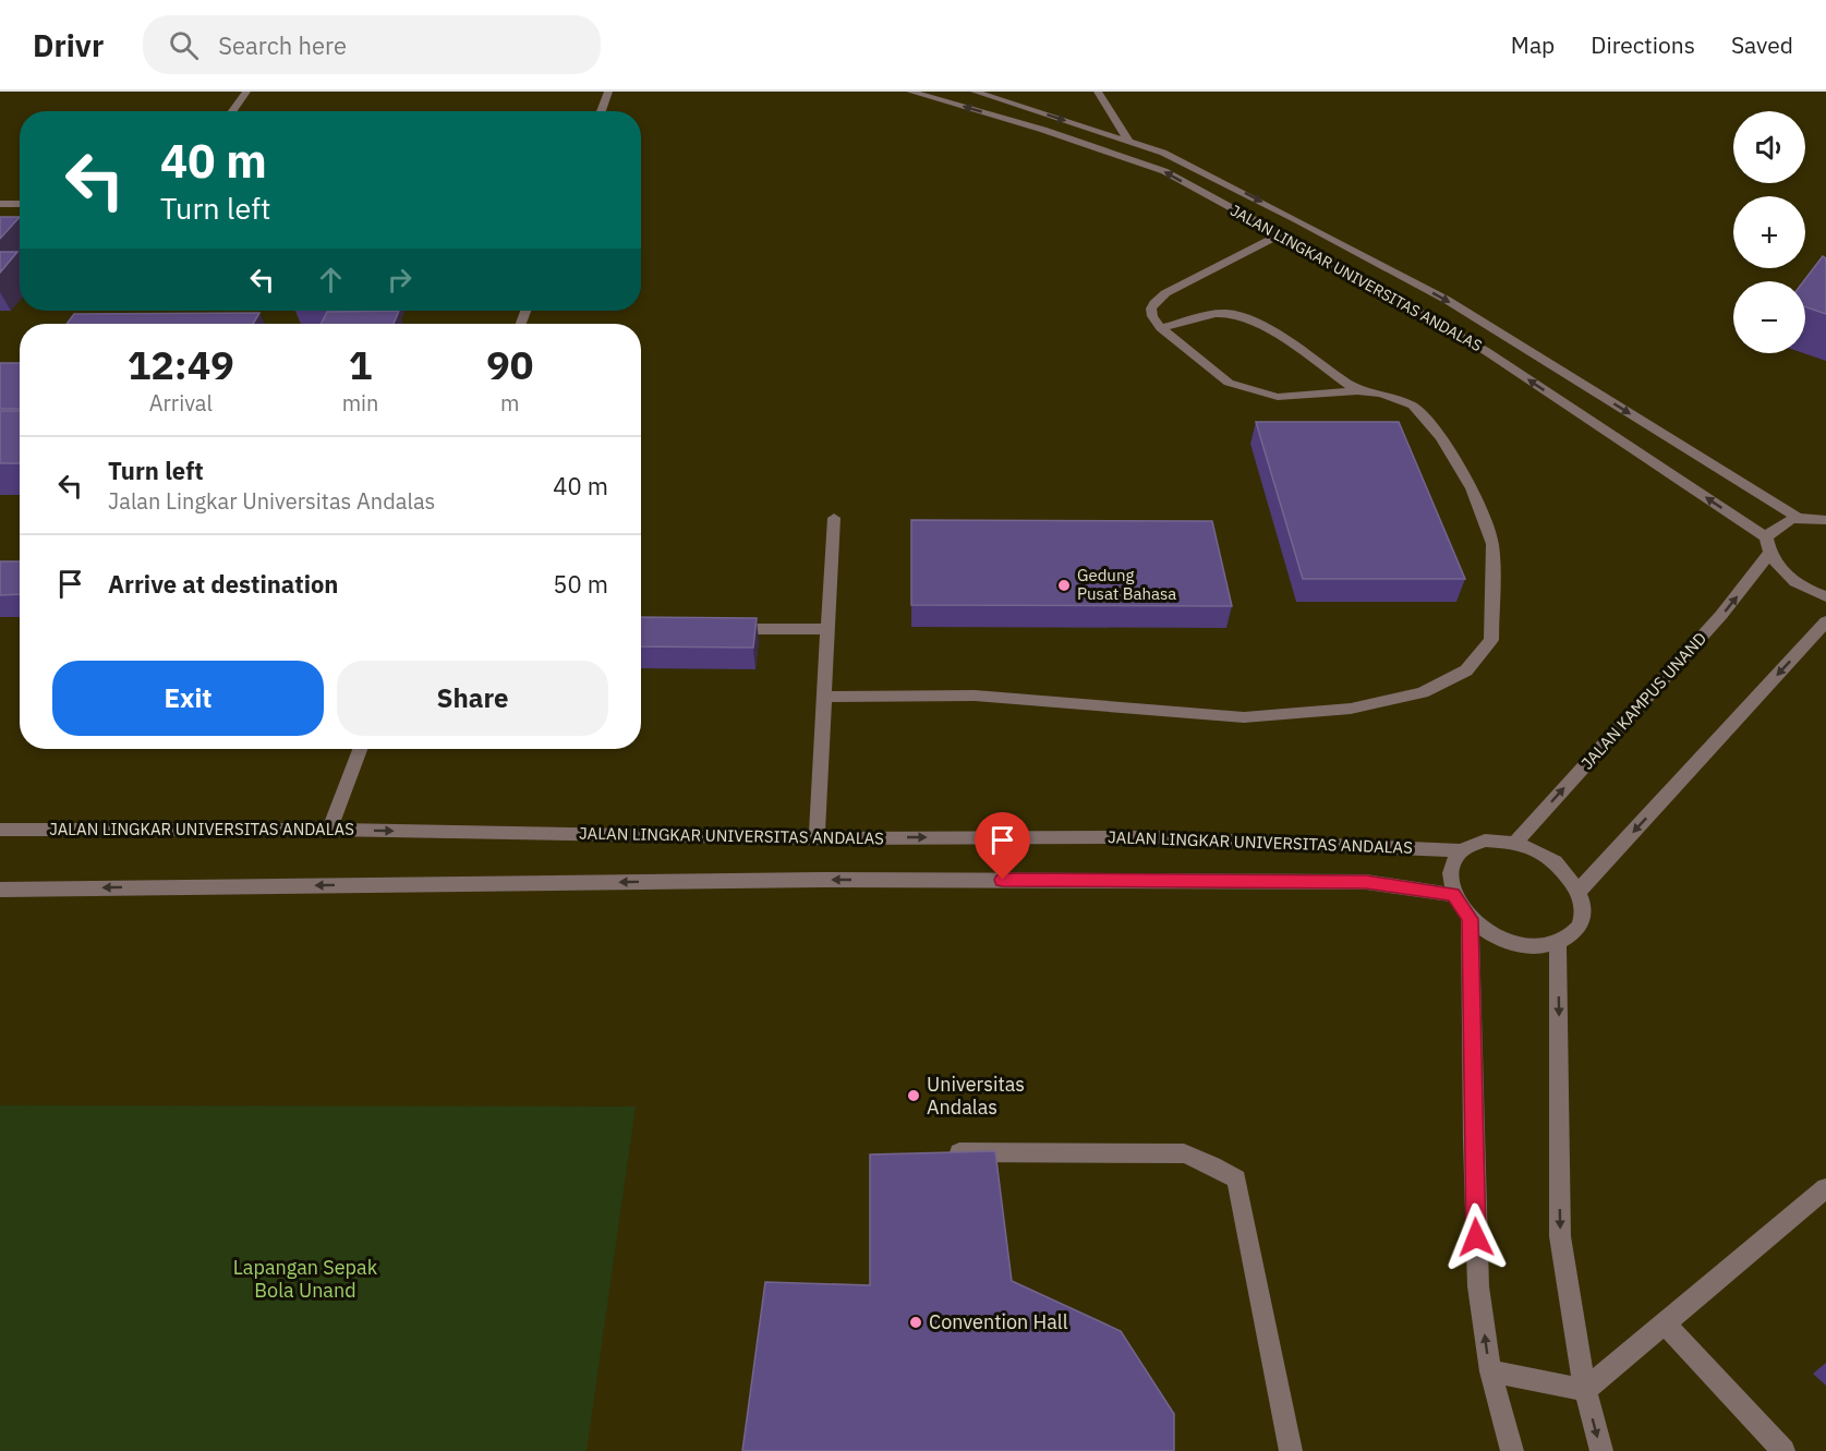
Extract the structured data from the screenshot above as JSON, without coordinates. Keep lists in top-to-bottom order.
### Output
{
  "streets": {
    "street": ["JALAN LINGKAR UNIVERSITAS ANDALAS", "JALAN KAMPUS UNAND"]
  },
  "crossings": [
    ["JALAN LINGKAR UNIVERSITAS ANDALAS", "JALAN KAMPUS UNAND"]
  ],
  "parks": ["Lapangan Sepak Bola Unand"],
  "places": ["Gedung Pusat Bahasa", "Universitas Andalas", "Convention Hall"],
  "page": {
    "header": "Drivr",
    "search": "Search here",
    "nav": ["Map", "Directions", "Saved"],
    "map_buttons": ["+", "−"],
    "turn": ["40 m", "Turn left"],
    "eta": [
      "12:49",
      "Arrival",
      "1",
      "min",
      "90",
      "m"
    ],
    "list": [
      {
        "name": "Turn left",
        "note": "Jalan Lingkar Universitas Andalas",
        "value": "40 m"
      },
      {
        "name": "Arrive at destination",
        "value": "50 m"
      }
    ],
    "buttons": ["Exit", "Share"]
  }
}
